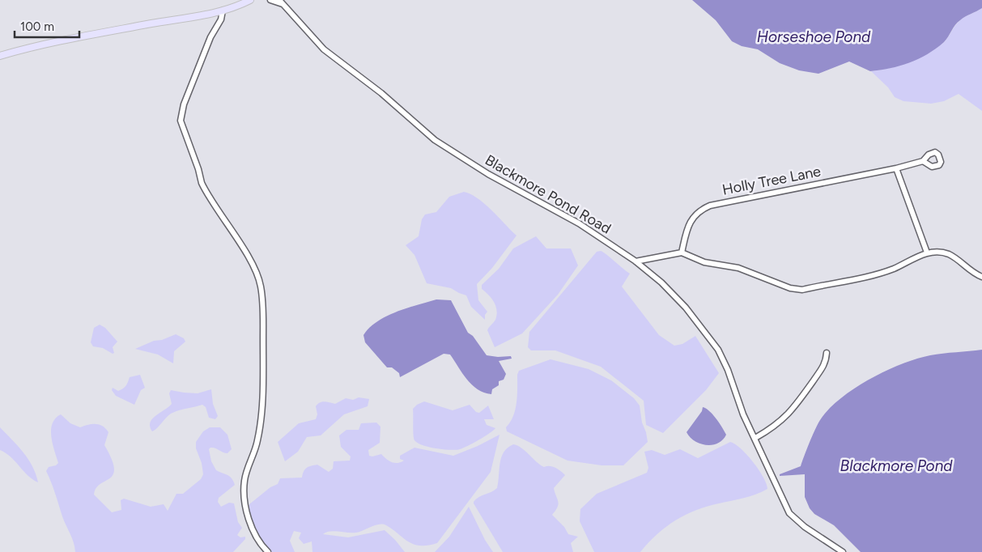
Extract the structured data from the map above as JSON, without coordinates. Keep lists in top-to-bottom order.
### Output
{
  "streets": {
    "street": ["Holly Tree Lane", "Blackmore Pond Road"]
  },
  "water": ["Horseshoe Pond", "Blackmore Pond"],
  "scale_bar": "100 m"
}
